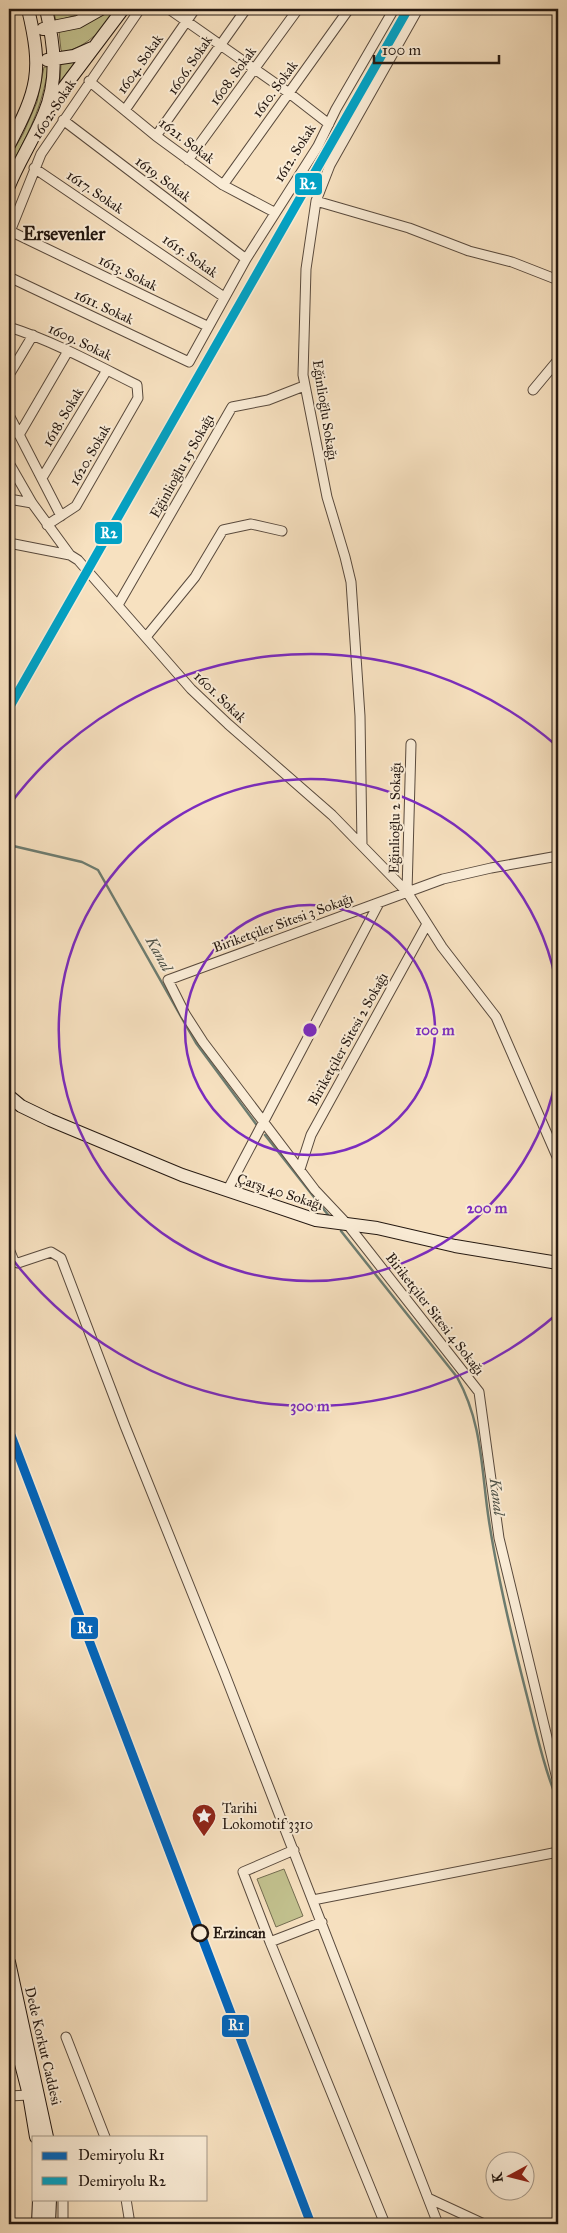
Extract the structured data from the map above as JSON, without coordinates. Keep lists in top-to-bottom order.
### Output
{
  "streets": {
    "main road": ["Çarşı 40 Sokağı", "Dede Korkut Caddesi"],
    "street": [
      "1604. Sokak",
      "1606. Sokak",
      "1608. Sokak",
      "1610. Sokak",
      "1602. Sokak",
      "1621. Sokak",
      "1612. Sokak",
      "1619. Sokak",
      "1617. Sokak",
      "1615. Sokak",
      "1613. Sokak",
      "1611. Sokak",
      "1609. Sokak",
      "Eğinlioğlu Sokağı",
      "1618. Sokak",
      "1620. Sokak",
      "Eğinlioğlu 15 Sokağı",
      "1601. Sokak",
      "Eğinlioğlu 2 Sokağı",
      "Biriketçiler Sitesi 3 Sokağı",
      "Biriketçiler Sitesi 2 Sokağı",
      "Biriketçiler Sitesi 4 Sokağı"
    ]
  },
  "crossings": [
    ["1604. Sokak", "1621. Sokak"],
    ["1606. Sokak", "1621. Sokak"],
    ["1608. Sokak", "1621. Sokak"],
    ["1610. Sokak", "1621. Sokak"],
    ["1602. Sokak", "1621. Sokak"],
    ["1602. Sokak", "1619. Sokak"],
    ["1602. Sokak", "1617. Sokak"],
    ["1602. Sokak", "1613. Sokak"],
    ["1621. Sokak", "1612. Sokak"],
    ["1612. Sokak", "1619. Sokak"],
    ["1612. Sokak", "1615. Sokak"],
    ["1612. Sokak", "1613. Sokak"],
    ["1612. Sokak", "1611. Sokak"],
    ["1617. Sokak", "1615. Sokak"],
    ["1609. Sokak", "1618. Sokak"],
    ["1609. Sokak", "1620. Sokak"],
    ["Eğinlioğlu Sokağı", "Eğinlioğlu 15 Sokağı"],
    ["Eğinlioğlu Sokağı", "1601. Sokak"],
    ["Eğinlioğlu 15 Sokağı", "1601. Sokak"],
    ["1601. Sokak", "Eğinlioğlu 2 Sokağı"],
    ["1601. Sokak", "Biriketçiler Sitesi 3 Sokağı"],
    ["1601. Sokak", "Biriketçiler Sitesi 2 Sokağı"],
    ["Eğinlioğlu 2 Sokağı", "Biriketçiler Sitesi 3 Sokağı"],
    ["Biriketçiler Sitesi 3 Sokağı", "Biriketçiler Sitesi 4 Sokağı"],
    ["Biriketçiler Sitesi 2 Sokağı", "Biriketçiler Sitesi 4 Sokağı"],
    ["Çarşı 40 Sokağı", "Biriketçiler Sitesi 4 Sokağı"]
  ],
  "districts": ["Ersevenler"],
  "water": ["Kanal"],
  "places": {
    "place": ["Tarihi Lokomotif 3310"],
    "other": ["Erzincan"]
  },
  "lines": ["rail line R2", "rail line R1"],
  "legend": ["Demiryolu R1", "Demiryolu R2"],
  "scale_bar": "100 m",
  "north": "left",
  "rings": ["100 m", "200 m", "300 m"]
}
